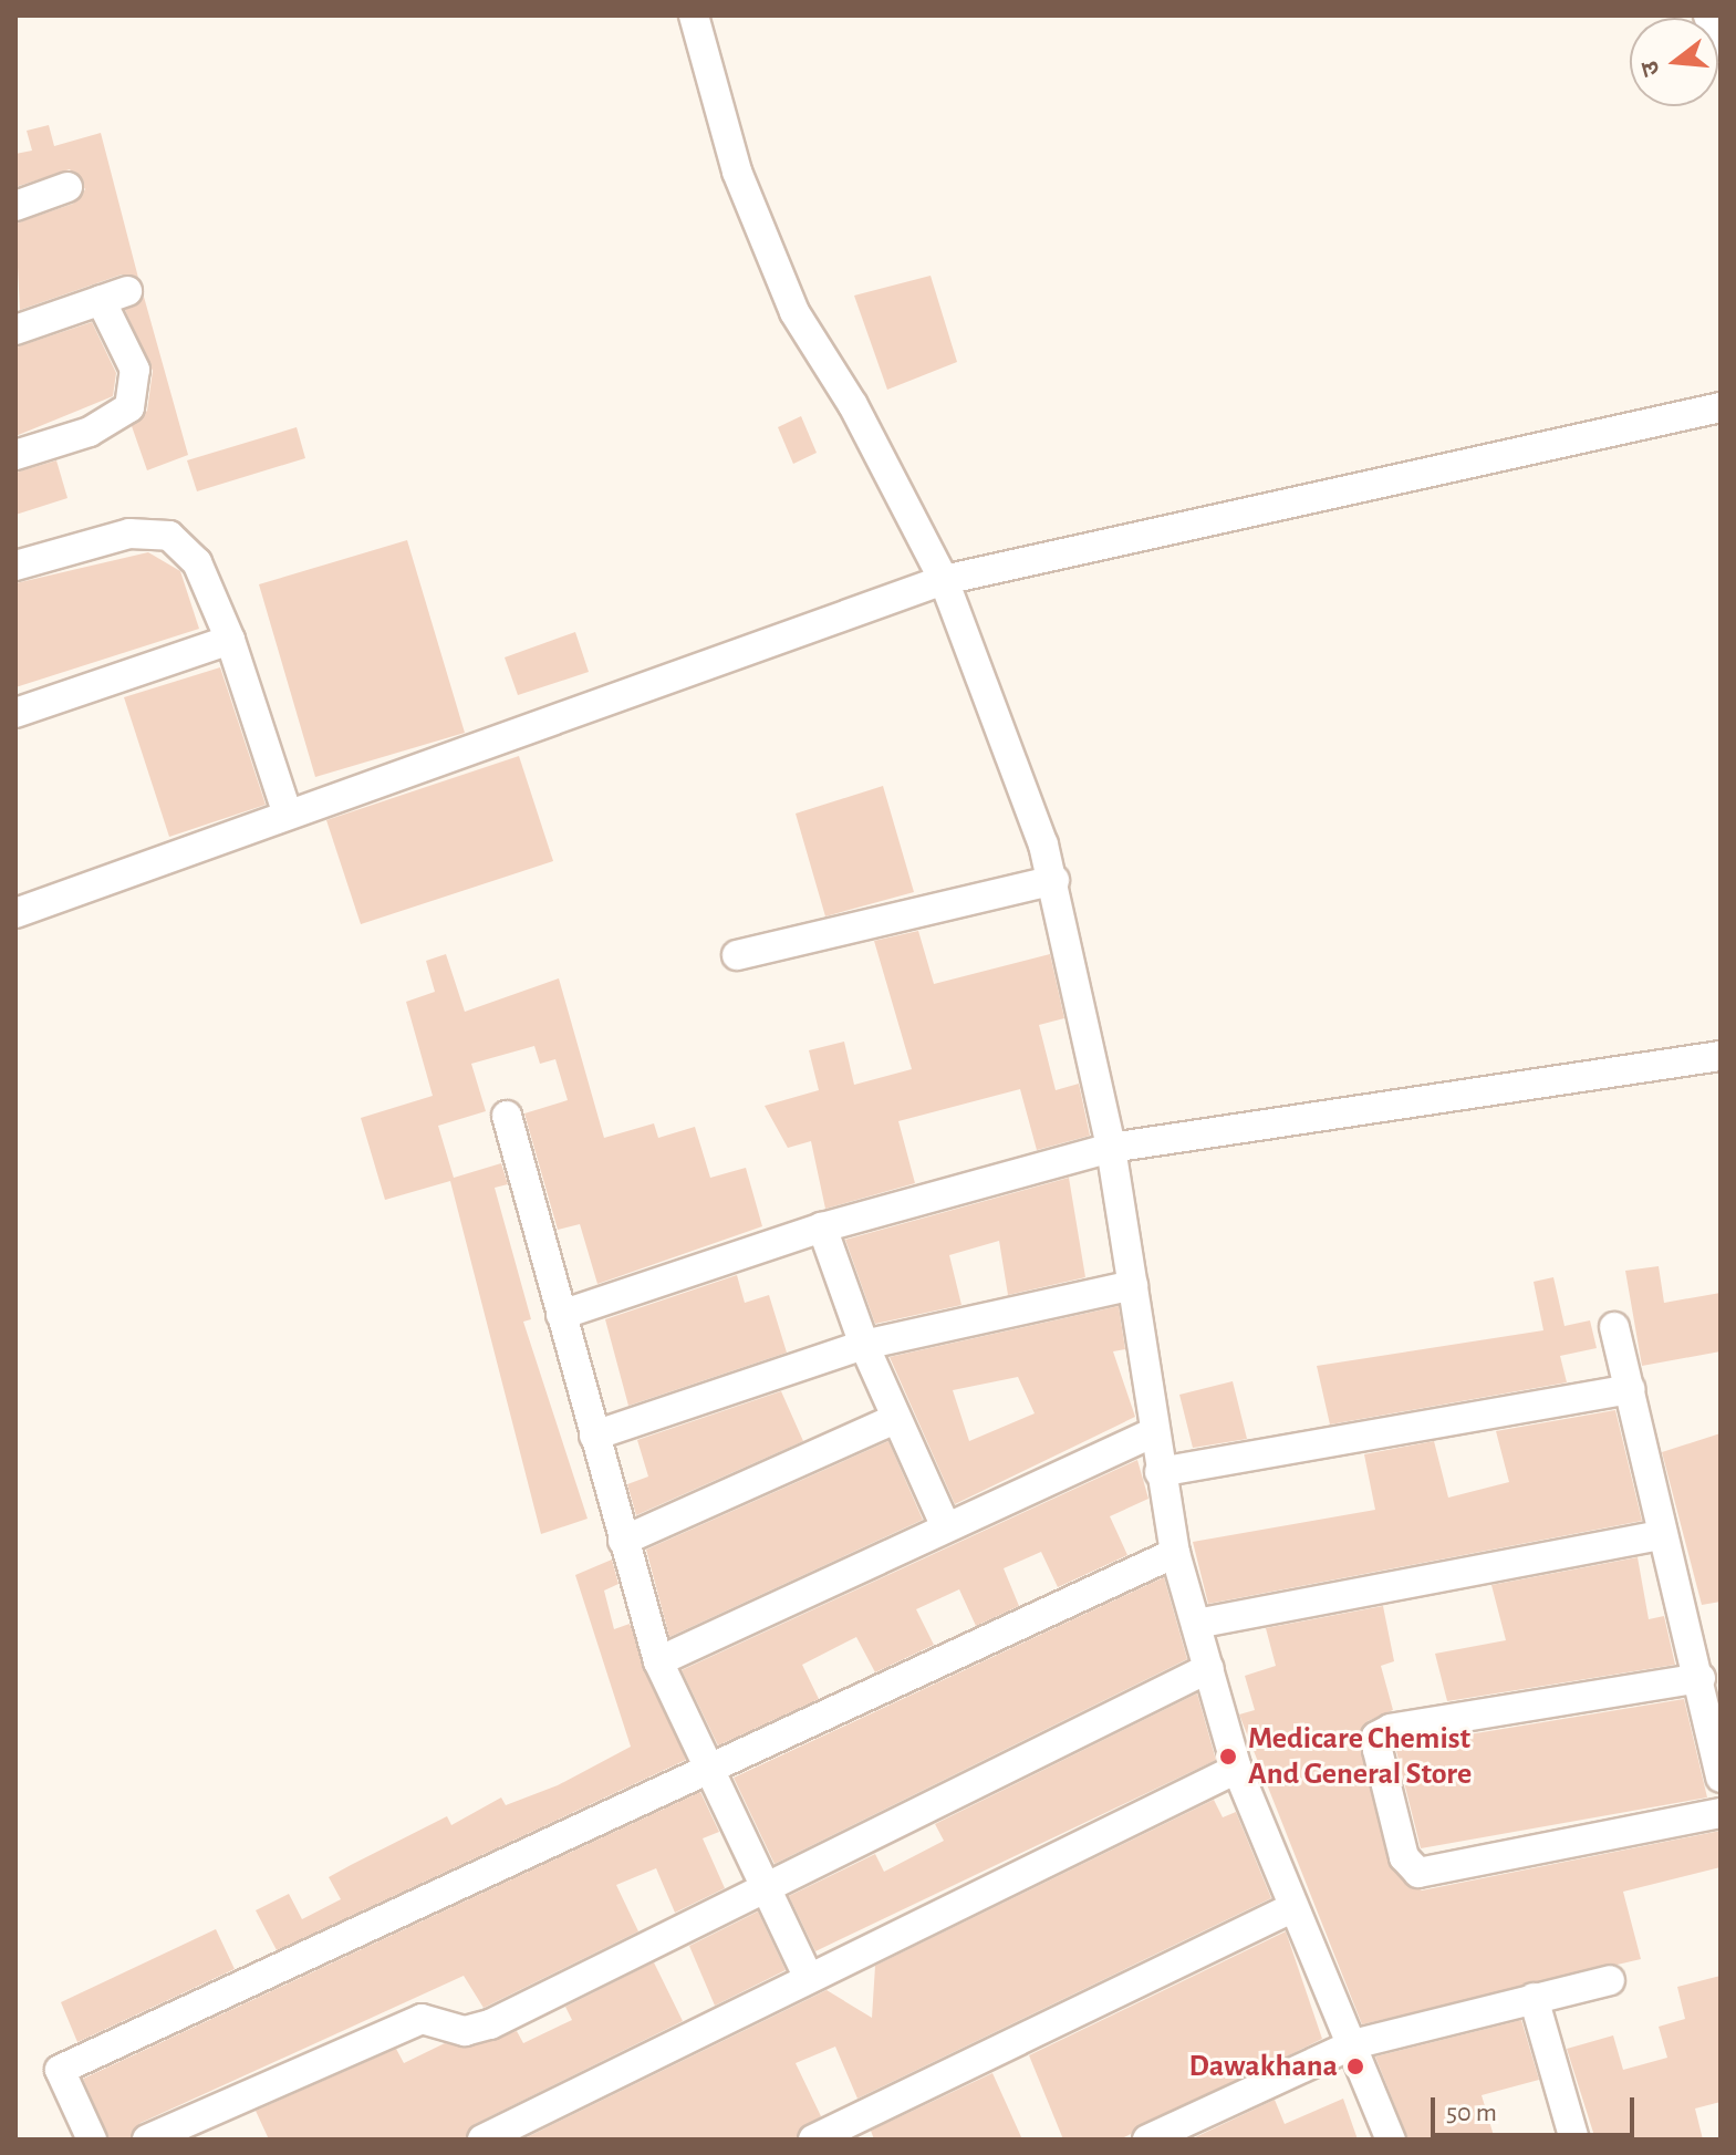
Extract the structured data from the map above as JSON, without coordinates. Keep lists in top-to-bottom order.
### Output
{
  "places": ["Medicare Chemist And General Store", "Dawakhana"],
  "scale_bar": "50 m",
  "north": "left"
}
